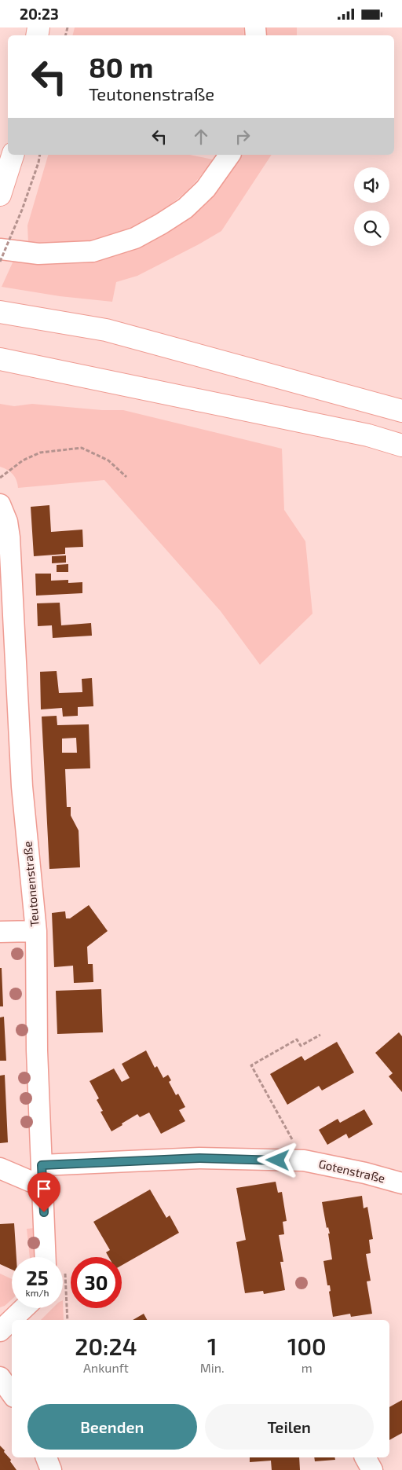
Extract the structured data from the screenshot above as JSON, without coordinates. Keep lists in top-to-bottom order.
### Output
{
  "streets": {
    "street": ["Teutonenstraße", "Gotenstraße"]
  },
  "crossings": [
    ["Teutonenstraße", "Gotenstraße"]
  ],
  "page": {
    "status": "20:23",
    "turn": ["80 m", "Teutonenstraße"],
    "speed": "25 km/h",
    "limit": "30",
    "eta": [
      "20:24",
      "Ankunft",
      "1",
      "Min.",
      "100",
      "m"
    ],
    "buttons": ["Beenden", "Teilen"]
  }
}
